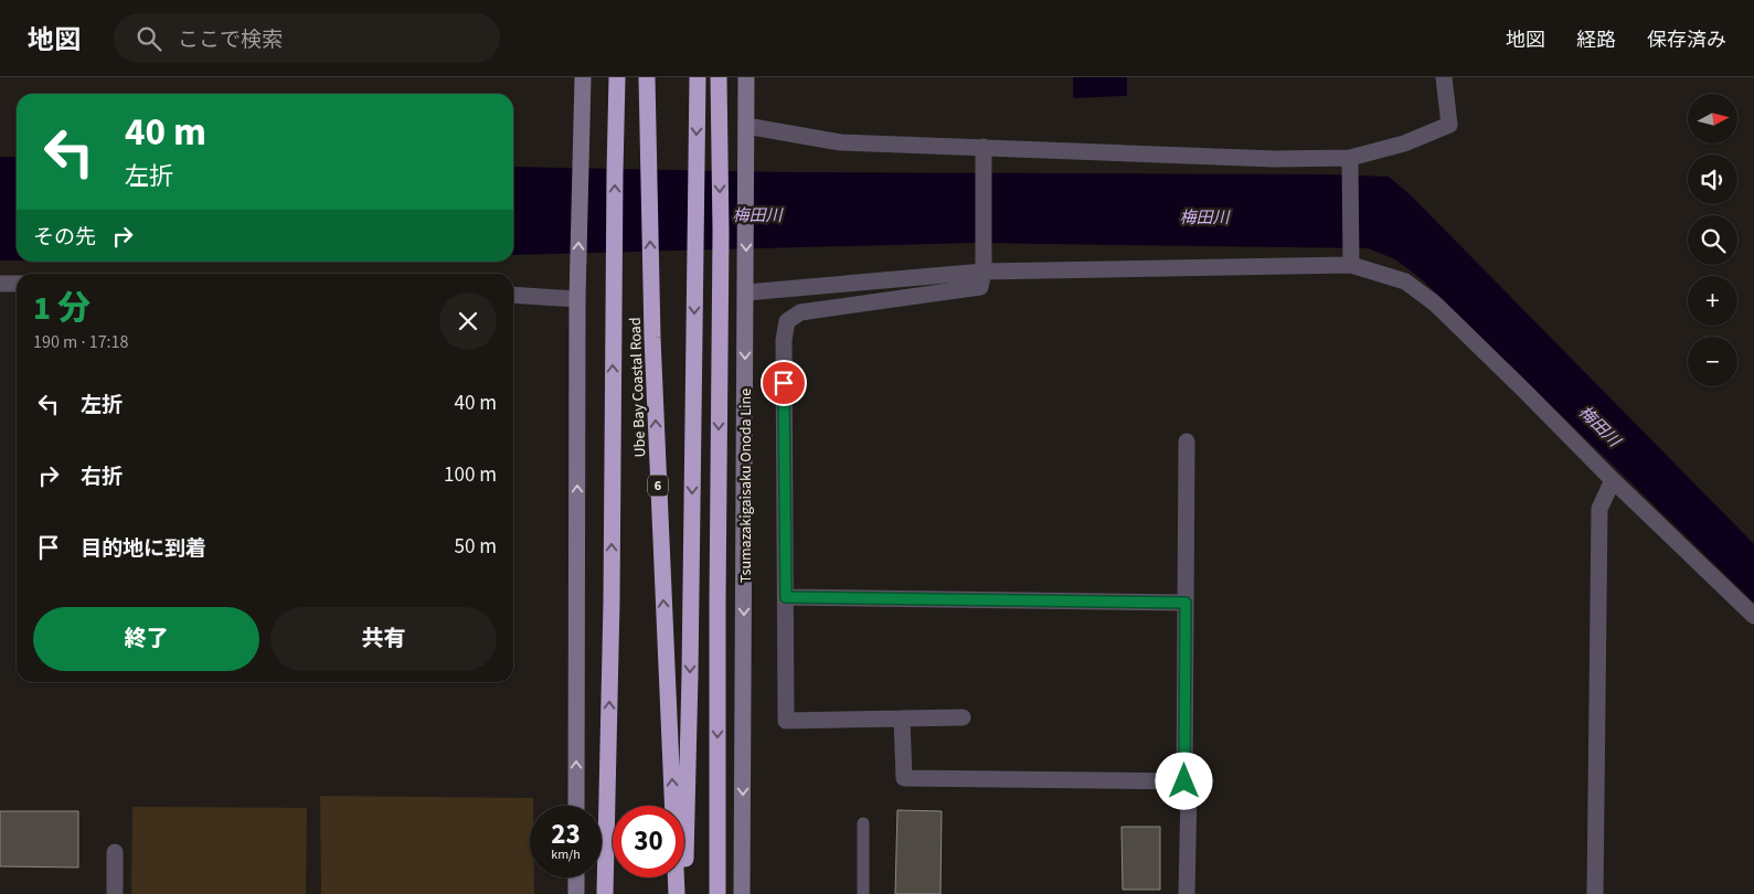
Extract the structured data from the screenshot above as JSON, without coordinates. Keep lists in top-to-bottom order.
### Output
{
  "streets": {
    "highway": ["Ube Bay Coastal Road", "6"],
    "main road": ["Tsumazakigaisaku Onoda Line"]
  },
  "one_way": ["Tsumazakigaisaku Onoda Line"],
  "water": ["梅田川"],
  "north": "right",
  "page": {
    "header": "地図",
    "search": "ここで検索",
    "nav": ["地図", "経路", "保存済み"],
    "map_buttons": ["+", "−"],
    "turn": ["40 m", "左折"],
    "then": "その先",
    "heading": ["1 分", "190 m · 17:18"],
    "list": [
      {
        "name": "左折",
        "value": "40 m"
      },
      {
        "name": "右折",
        "value": "100 m"
      },
      {
        "name": "目的地に到着",
        "value": "50 m"
      }
    ],
    "buttons": ["終了", "共有"],
    "speed": "23 km/h",
    "limit": "30"
  }
}
